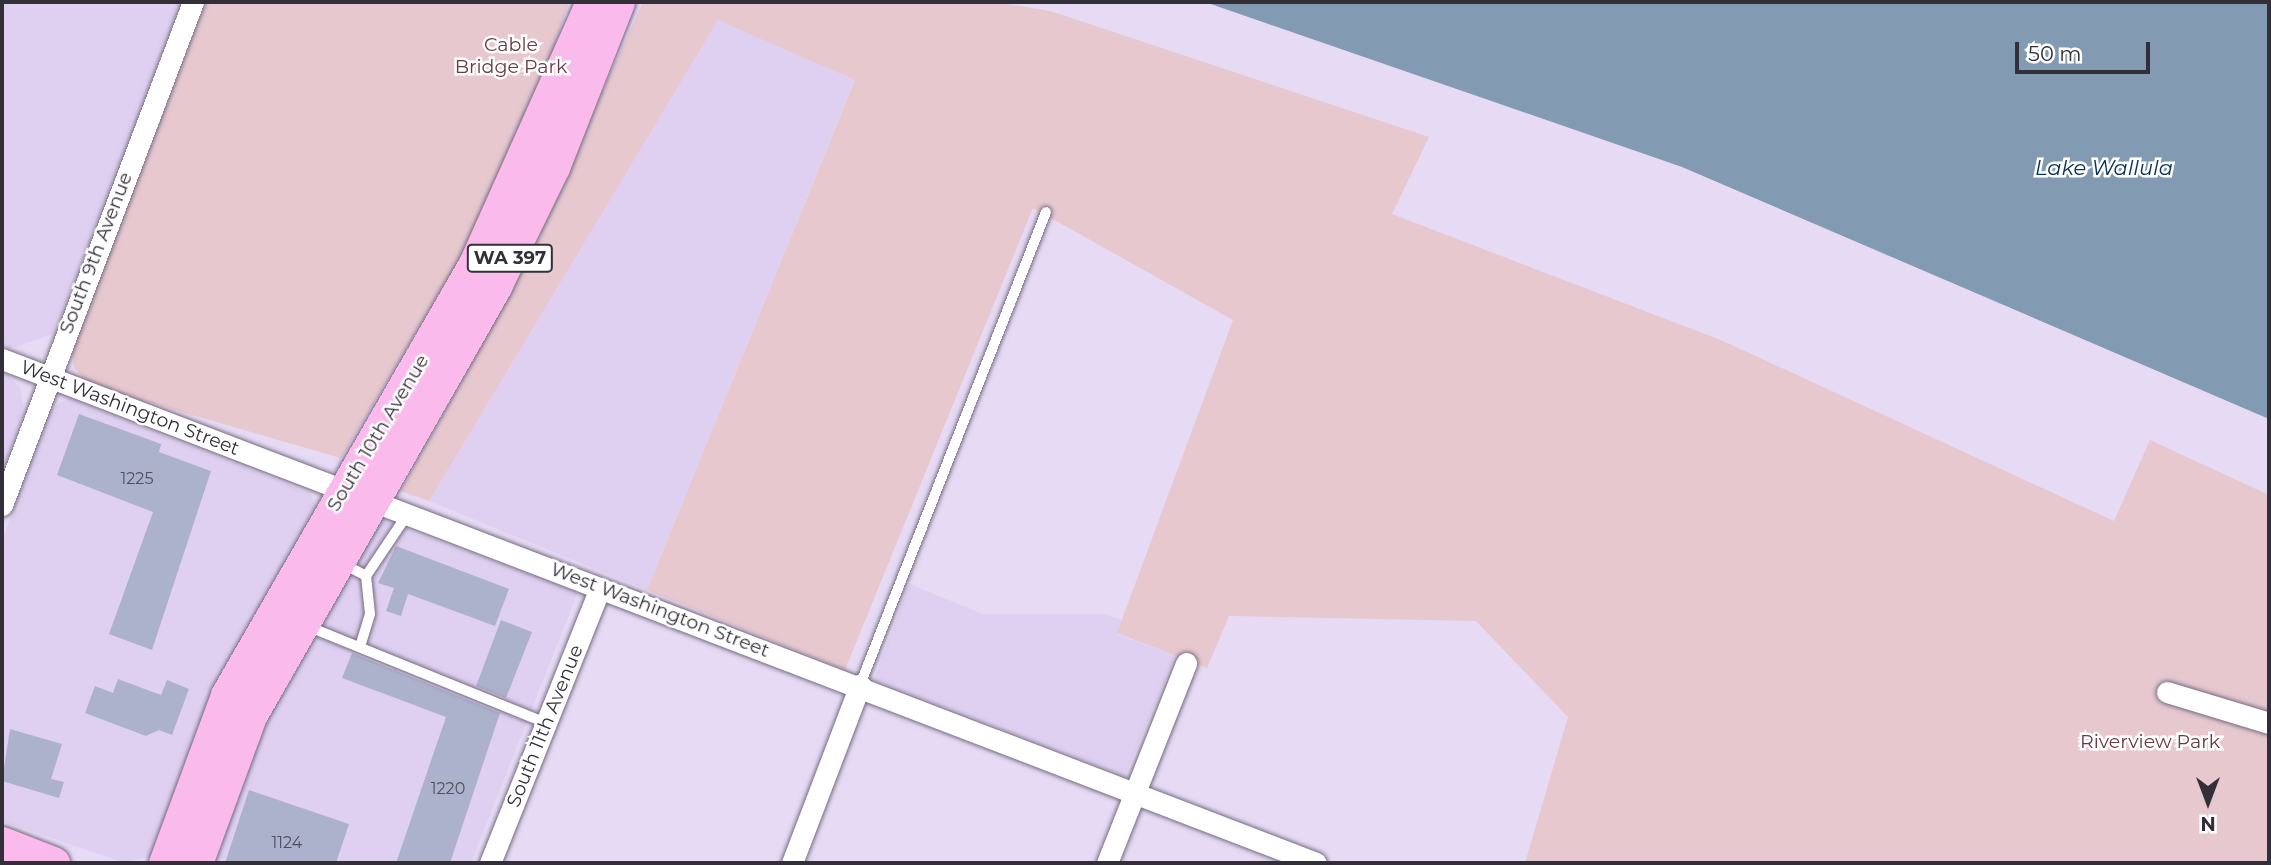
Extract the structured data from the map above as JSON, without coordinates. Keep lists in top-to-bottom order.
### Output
{
  "streets": {
    "main road": ["WA 397", "South 10th Avenue"],
    "street": ["South 9th Avenue", "West Washington Street", "South 11th Avenue"]
  },
  "crossings": [
    ["South 9th Avenue", "West Washington Street"],
    ["West Washington Street", "South 10th Avenue"],
    ["West Washington Street", "South 11th Avenue"]
  ],
  "water": ["Lake Wallula"],
  "parks": ["Cable Bridge Park", "Riverview Park"],
  "house_numbers": ["1225", "1220", "1124"],
  "scale_bar": "50 m",
  "north": "bottom"
}
